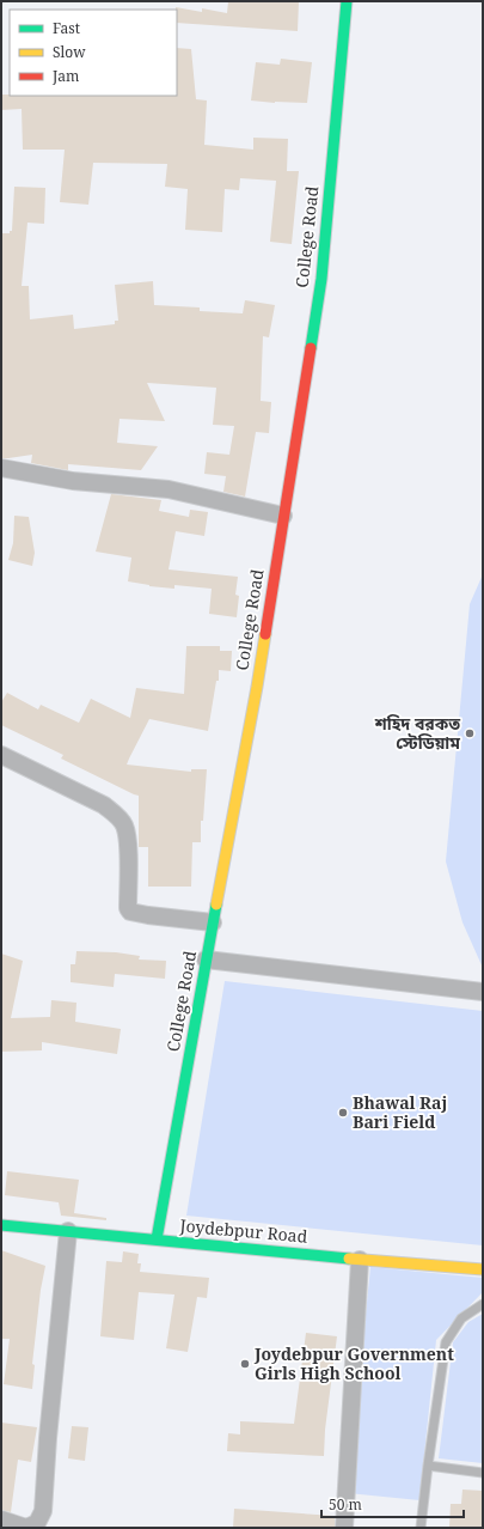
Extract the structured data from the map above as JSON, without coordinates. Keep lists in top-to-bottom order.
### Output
{
  "streets": {
    "main road": ["College Road", "Joydebpur Road"]
  },
  "crossings": [
    ["College Road", "Joydebpur Road"]
  ],
  "places": ["শহিদ বরকত স্টেডিয়াম", "Bhawal Raj Bari Field", "Joydebpur Government Girls High School"],
  "legend": ["Fast", "Slow", "Jam"],
  "scale_bar": "50 m"
}
